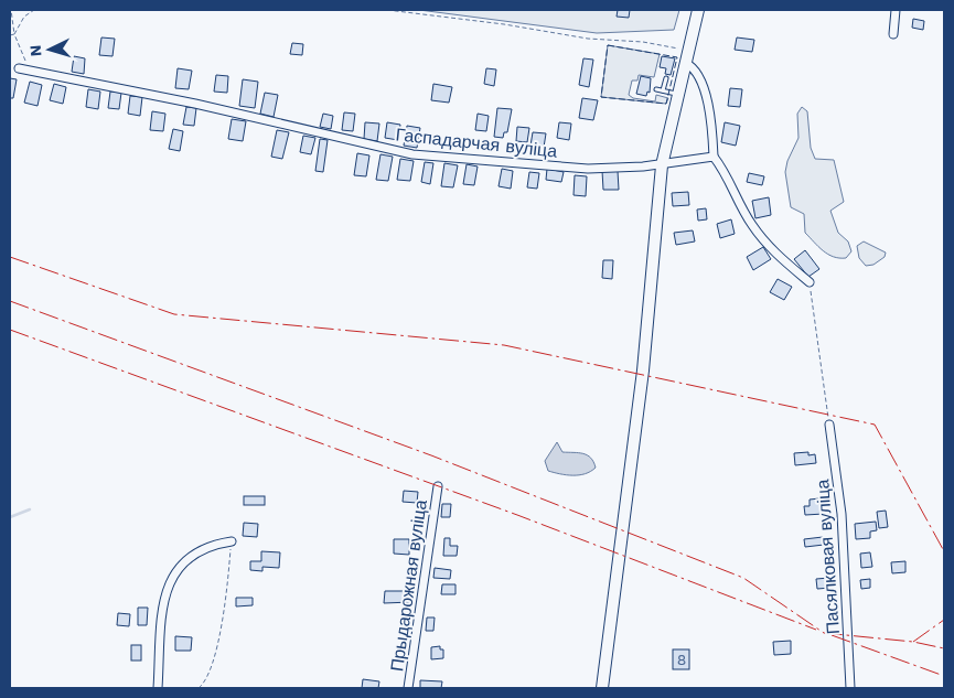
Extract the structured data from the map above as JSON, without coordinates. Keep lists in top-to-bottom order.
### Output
{
  "streets": {
    "street": ["Гаспадарчая вуліца", "Пасялковая вуліца", "Прыдарожная вуліца"]
  },
  "house_numbers": ["8"],
  "north": "left"
}
